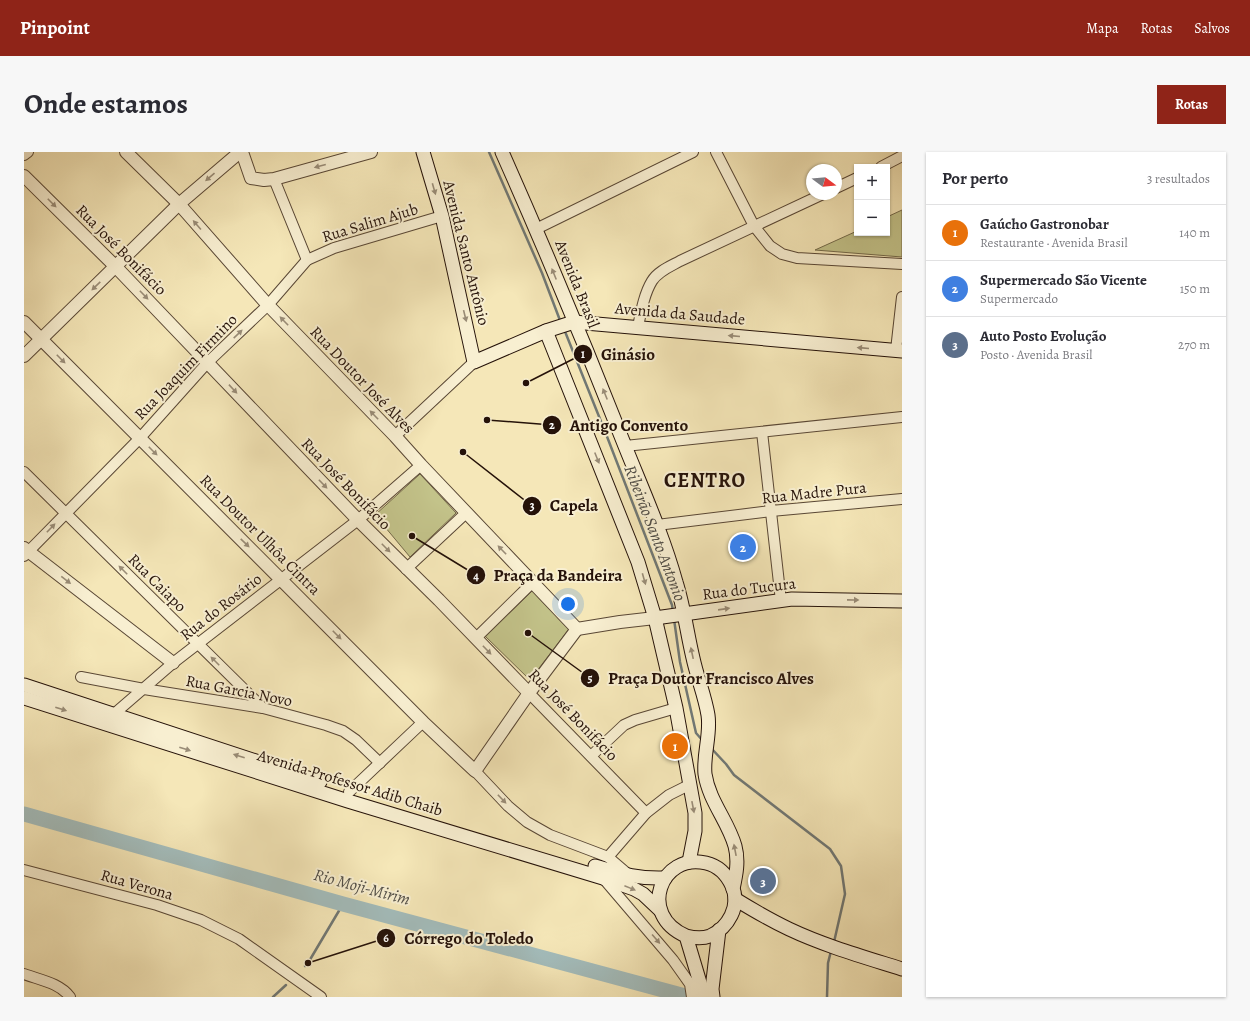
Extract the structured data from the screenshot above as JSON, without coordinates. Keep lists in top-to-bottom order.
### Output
{
  "streets": {
    "main road": [
      "Avenida Santo Antônio",
      "Avenida Brasil",
      "Avenida da Saudade",
      "Rua do Tucura",
      "Avenida Professor Adib Chaib"
    ],
    "street": [
      "Rua Salim Ajub",
      "Rua José Bonifácio",
      "Rua Joaquim Firmino",
      "Rua Doutor José Alves",
      "Rua Madre Pura",
      "Rua Doutor Ulhôa Cintra",
      "Rua Caiapo",
      "Rua do Rosário",
      "Rua Garcia Novo",
      "Rua Verona"
    ]
  },
  "crossings": [
    ["Rua Salim Ajub", "Avenida Santo Antônio"],
    ["Rua Salim Ajub", "Rua Joaquim Firmino"],
    ["Rua José Bonifácio", "Rua Joaquim Firmino"],
    ["Rua José Bonifácio", "Rua do Rosário"],
    ["Avenida Santo Antônio", "Avenida da Saudade"],
    ["Avenida Brasil", "Avenida da Saudade"],
    ["Avenida Brasil", "Rua Madre Pura"],
    ["Avenida Brasil", "Rua do Tucura"],
    ["Avenida Brasil", "Avenida Professor Adib Chaib"],
    ["Avenida da Saudade", "Rua Doutor José Alves"],
    ["Rua Joaquim Firmino", "Rua Doutor José Alves"],
    ["Rua Joaquim Firmino", "Rua Doutor Ulhôa Cintra"],
    ["Rua Joaquim Firmino", "Rua Caiapo"],
    ["Rua Doutor José Alves", "Rua do Tucura"],
    ["Rua Doutor José Alves", "Rua do Rosário"],
    ["Rua Doutor Ulhôa Cintra", "Rua do Rosário"],
    ["Rua Caiapo", "Rua do Rosário"],
    ["Rua Caiapo", "Rua Garcia Novo"],
    ["Rua do Rosário", "Rua Garcia Novo"],
    ["Rua do Rosário", "Avenida Professor Adib Chaib"]
  ],
  "one_way": [
    "Rua José Bonifácio",
    "Avenida Santo Antônio",
    "Avenida da Saudade",
    "Rua Doutor José Alves",
    "Rua Doutor Ulhôa Cintra",
    "Rua do Tucura"
  ],
  "districts": ["CENTRO"],
  "water": ["Ribeirão Santo Antonio", "Rio Moji-Mirim"],
  "places": [
    "Ginásio",
    "Antigo Convento",
    "Capela",
    "Praça da Bandeira",
    "Praça Doutor Francisco Alves",
    "Córrego do Toledo"
  ],
  "north": "right",
  "page": {
    "header": "Pinpoint",
    "nav": ["Mapa", "Rotas", "Salvos"],
    "title": "Onde estamos",
    "buttons": "Rotas",
    "heading": ["Por perto", "3 resultados"],
    "map_buttons": ["+", "−"],
    "list": [
      {
        "mark": "1",
        "name": "Gaúcho Gastronobar",
        "note": "Restaurante · Avenida Brasil",
        "value": "140 m"
      },
      {
        "mark": "2",
        "name": "Supermercado São Vicente",
        "note": "Supermercado",
        "value": "150 m"
      },
      {
        "mark": "3",
        "name": "Auto Posto Evolução",
        "note": "Posto · Avenida Brasil",
        "value": "270 m"
      }
    ],
    "pins": ["2", "1", "3"]
  }
}
